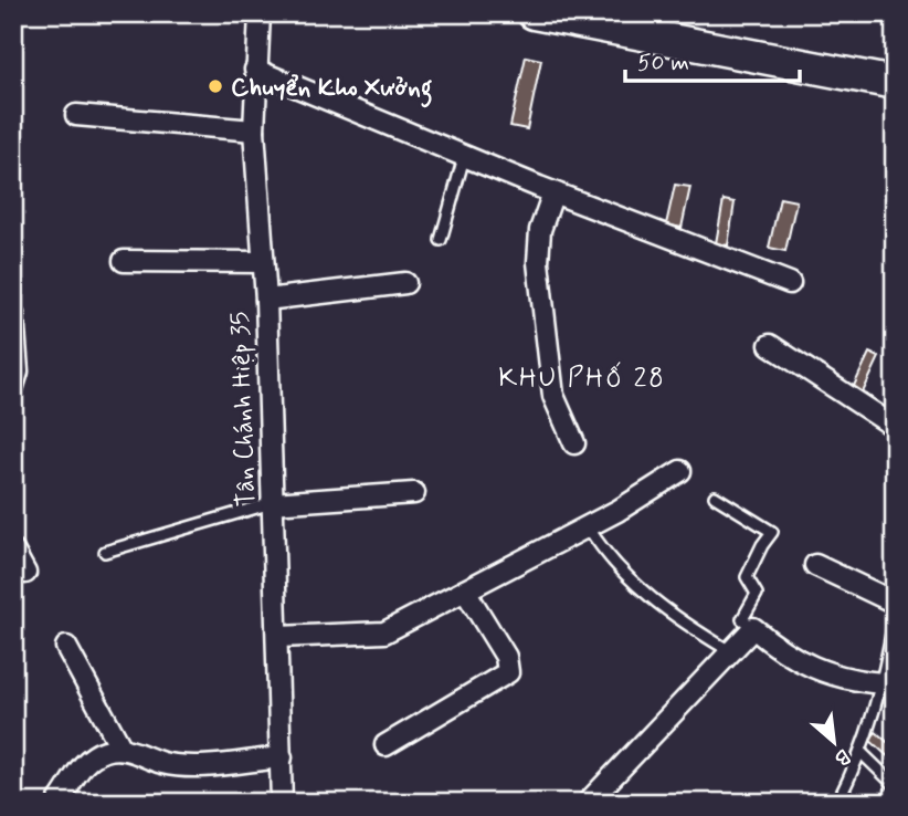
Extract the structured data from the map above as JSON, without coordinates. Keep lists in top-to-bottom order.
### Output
{
  "streets": {
    "street": ["Tân Chánh Hiệp 35"]
  },
  "districts": ["KHU PHỐ 28"],
  "places": ["Chuyển Kho Xưởng"],
  "scale_bar": "50 m",
  "north": "bottom right"
}
